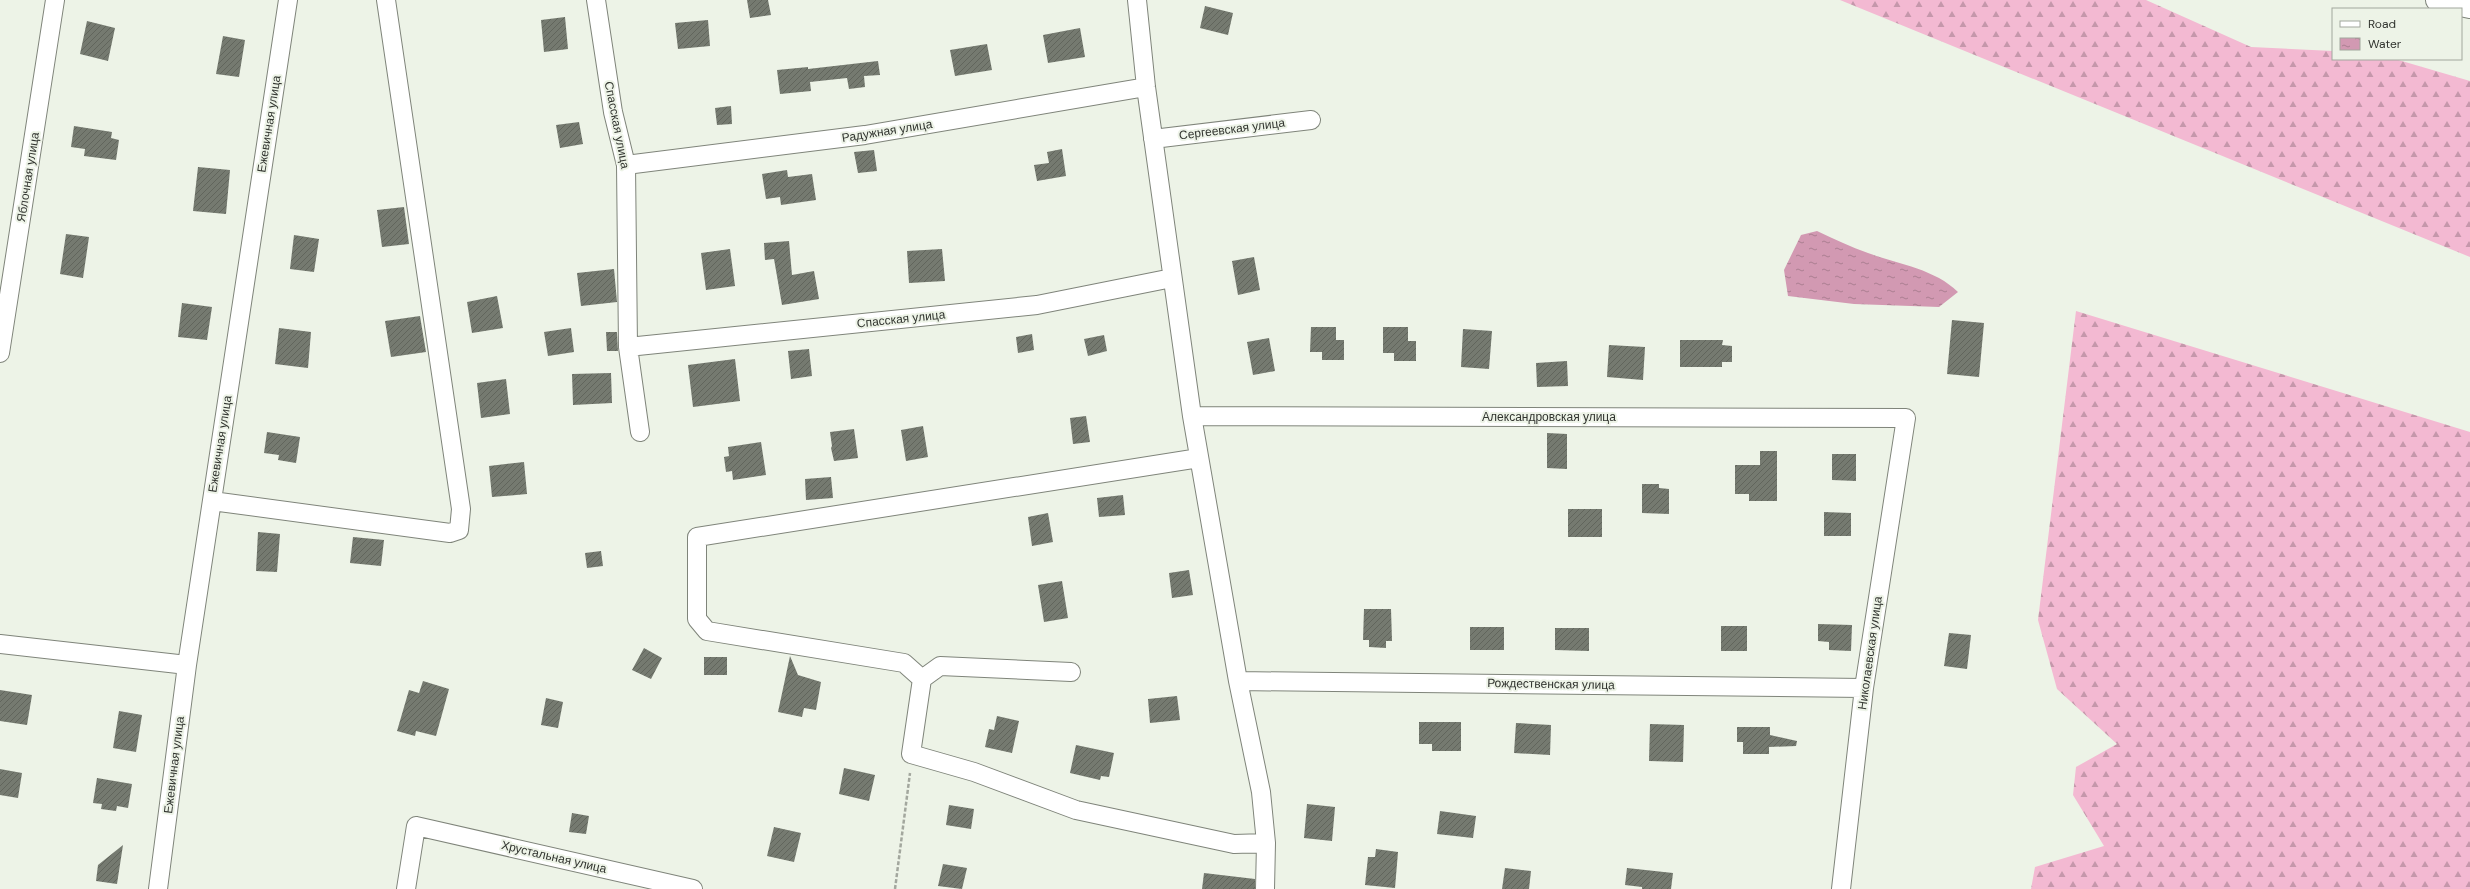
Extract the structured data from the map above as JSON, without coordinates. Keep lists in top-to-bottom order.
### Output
{
  "streets": {
    "street": [
      "Ежевичная улица",
      "Спасская улица",
      "Сергеевская улица",
      "Радужная улица",
      "Яблочная улица",
      "Александровская улица",
      "Николаевская улица",
      "Рождественская улица",
      "Хрустальная улица"
    ]
  },
  "crossings": [
    ["Спасская улица", "Радужная улица"],
    ["Александровская улица", "Николаевская улица"],
    ["Николаевская улица", "Рождественская улица"]
  ],
  "legend": ["Road", "Water"]
}
